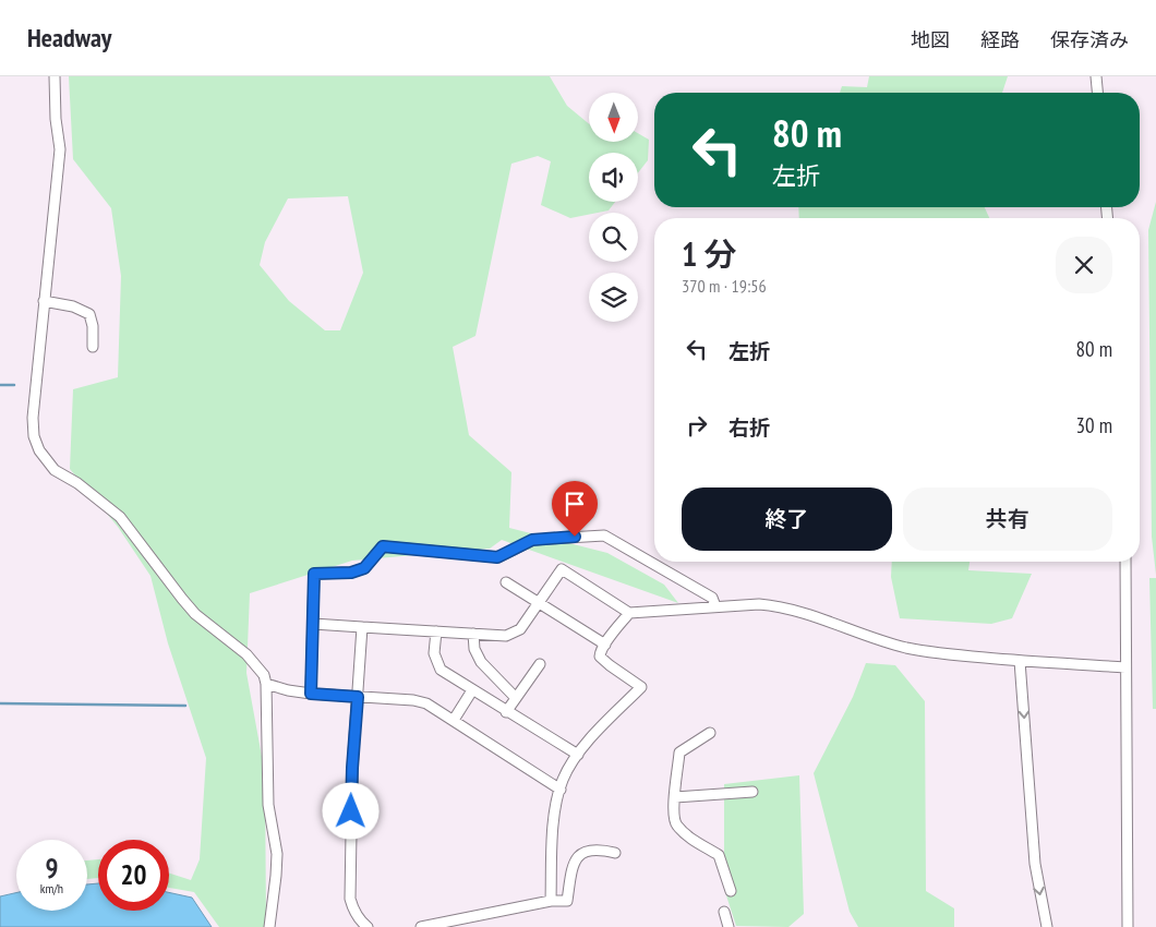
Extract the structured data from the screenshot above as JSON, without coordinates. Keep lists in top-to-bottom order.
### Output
{
  "north": "bottom",
  "page": {
    "header": "Headway",
    "nav": ["地図", "経路", "保存済み"],
    "turn": ["80 m", "左折"],
    "heading": ["1 分", "370 m · 19:56"],
    "list": [
      {
        "name": "左折",
        "value": "80 m"
      },
      {
        "name": "右折",
        "value": "30 m"
      }
    ],
    "buttons": ["終了", "共有"],
    "speed": "9 km/h",
    "limit": "20"
  }
}
